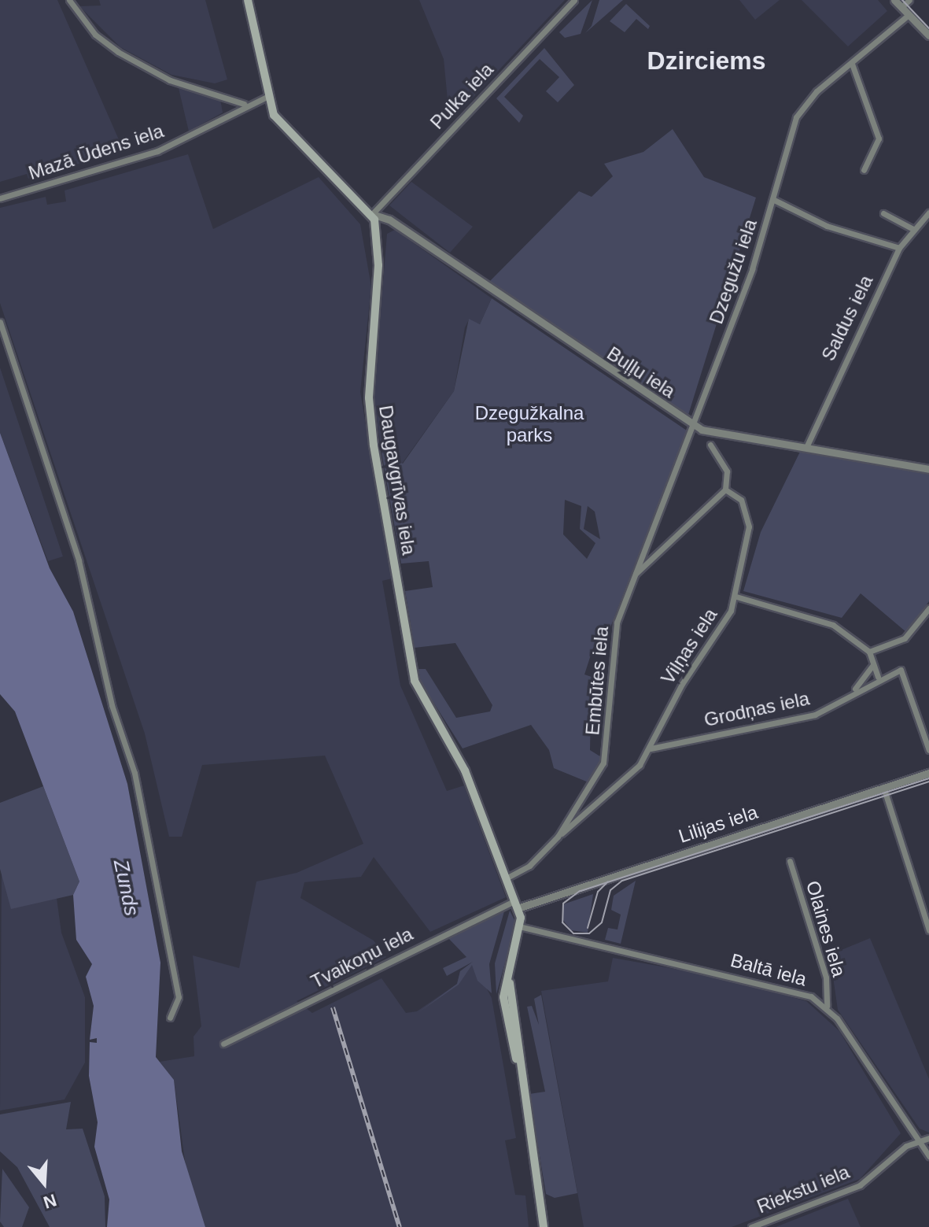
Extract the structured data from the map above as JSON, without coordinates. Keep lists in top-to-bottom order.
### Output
{
  "streets": {
    "main road": ["Daugavgrīvas iela"],
    "street": [
      "Pulka iela",
      "Mazā Ūdens iela",
      "Dzegužu iela",
      "Saldus iela",
      "Buļļu iela",
      "Viļņas iela",
      "Embūtes iela",
      "Grodņas iela",
      "Lilijas iela",
      "Olaines iela",
      "Tvaikoņu iela",
      "Baltā iela",
      "Riekstu iela"
    ]
  },
  "crossings": [
    ["Pulka iela", "Buļļu iela"],
    ["Pulka iela", "Daugavgrīvas iela"],
    ["Dzegužu iela", "Buļļu iela"],
    ["Dzegužu iela", "Embūtes iela"],
    ["Saldus iela", "Buļļu iela"],
    ["Buļļu iela", "Daugavgrīvas iela"],
    ["Daugavgrīvas iela", "Embūtes iela"],
    ["Daugavgrīvas iela", "Lilijas iela"],
    ["Daugavgrīvas iela", "Tvaikoņu iela"],
    ["Daugavgrīvas iela", "Baltā iela"],
    ["Viļņas iela", "Embūtes iela"],
    ["Viļņas iela", "Grodņas iela"],
    ["Lilijas iela", "Tvaikoņu iela"],
    ["Olaines iela", "Baltā iela"],
    ["Baltā iela", "Riekstu iela"]
  ],
  "districts": ["Dzirciems"],
  "water": ["Zunds"],
  "parks": ["Dzegužkalna parks"],
  "north": "bottom"
}
